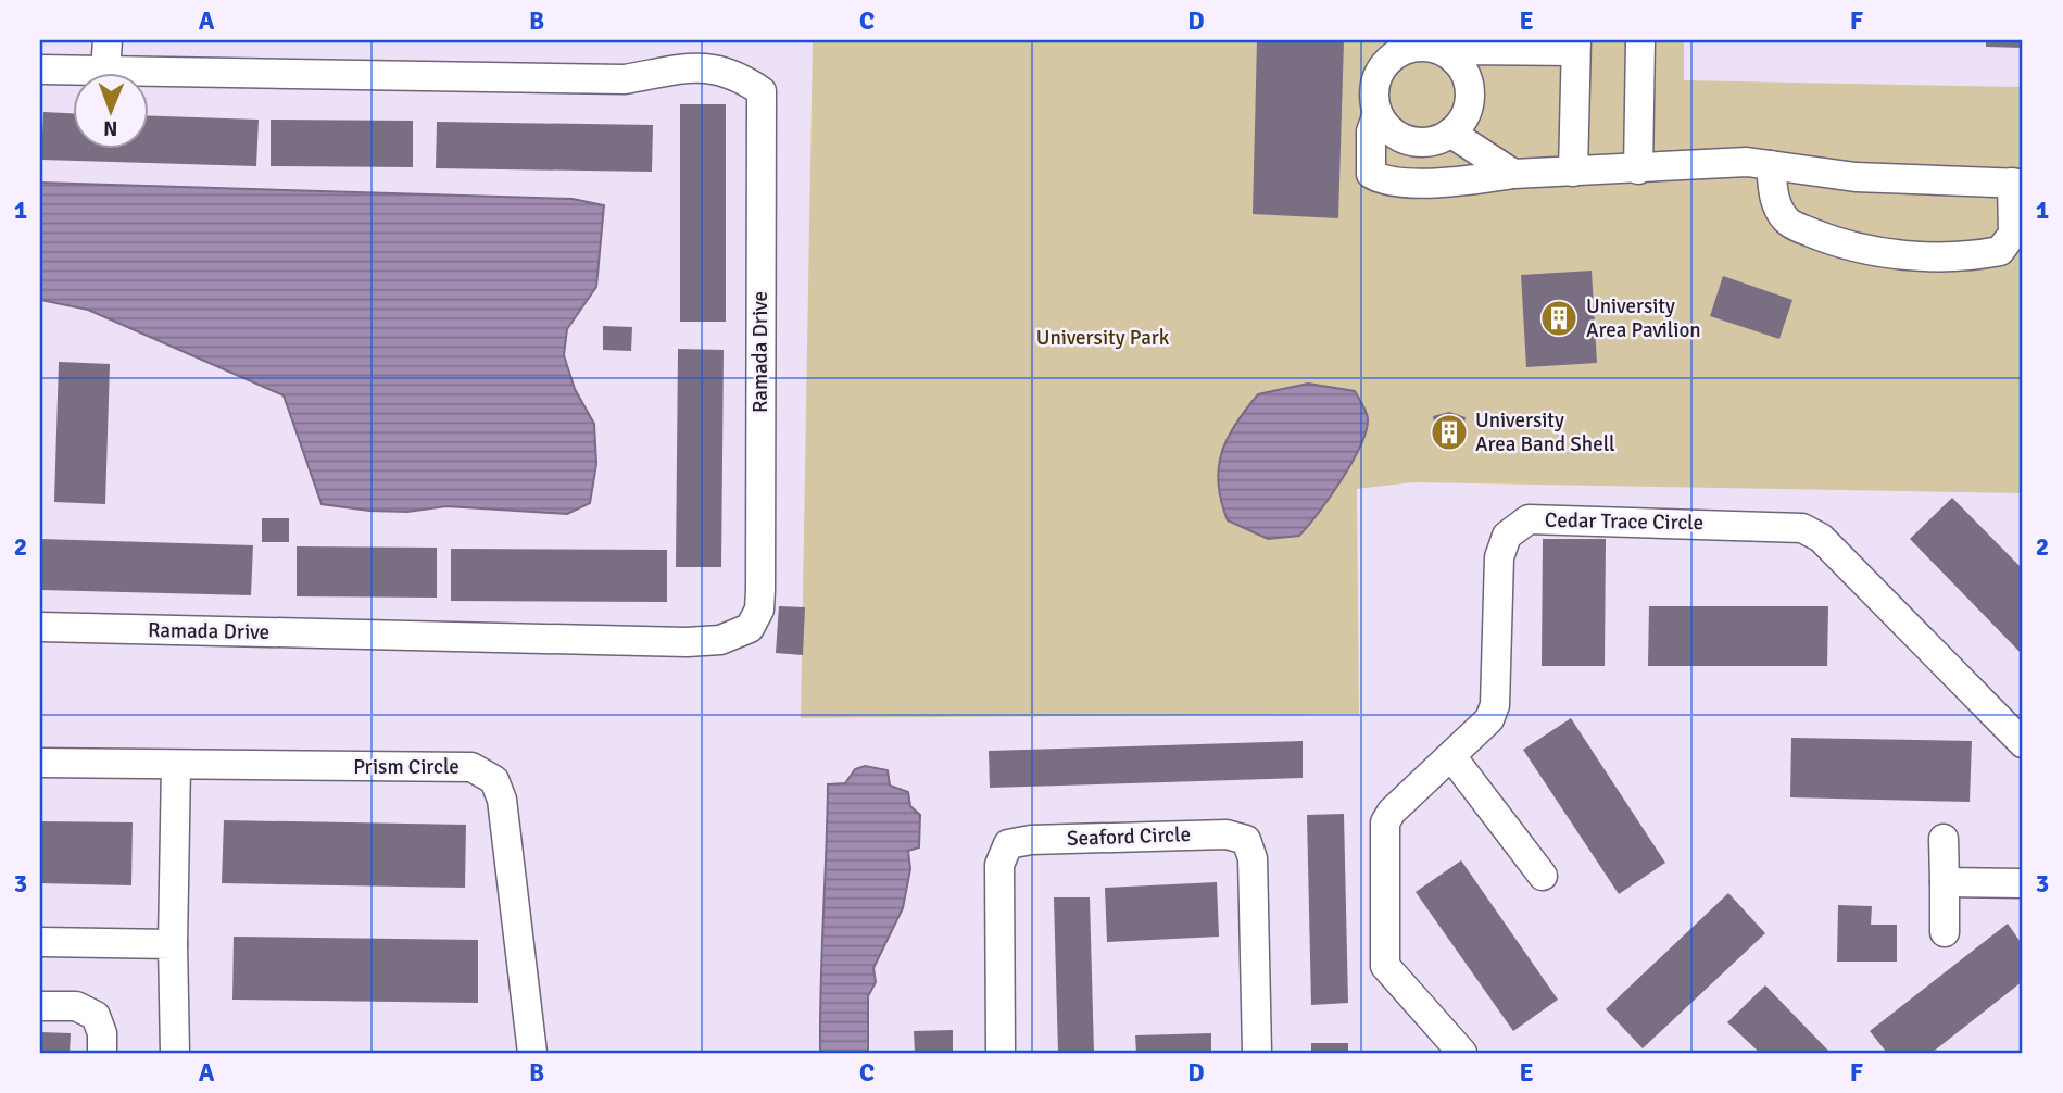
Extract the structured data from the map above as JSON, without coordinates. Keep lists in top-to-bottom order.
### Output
{
  "streets": {
    "street": [
      "Ramada Drive",
      "Cedar Trace Circle",
      "Prism Circle",
      "Seaford Circle"
    ]
  },
  "parks": ["University Park"],
  "places": {
    "building": ["University Area Pavilion", "University Area Band Shell"]
  },
  "north": "bottom",
  "grid": {
    "columns": [
      "A",
      "B",
      "C",
      "D",
      "E",
      "F"
    ],
    "rows": ["1", "2", "3"]
  }
}
